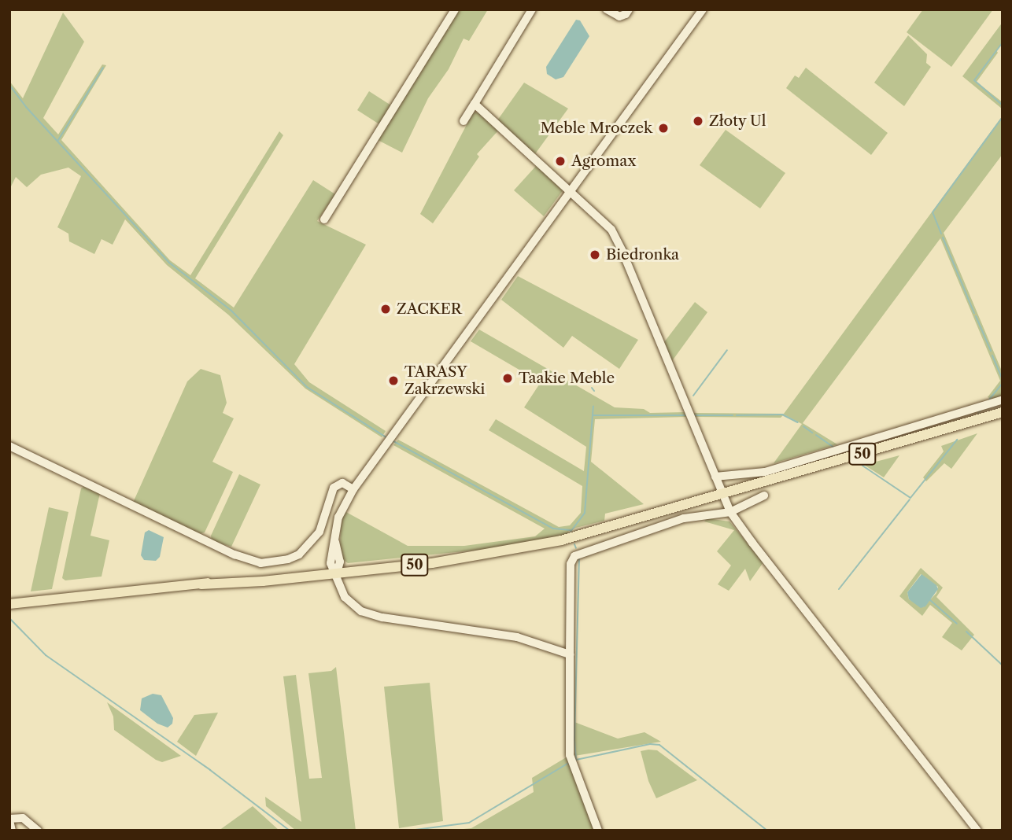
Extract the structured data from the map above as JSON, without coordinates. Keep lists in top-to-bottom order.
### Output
{
  "streets": {
    "main road": ["50"]
  },
  "places": [
    "Złoty Ul",
    "Meble Mroczek",
    "Agromax",
    "Biedronka",
    "ZACKER",
    "Taakie Meble",
    "TARASY Zakrzewski"
  ]
}
